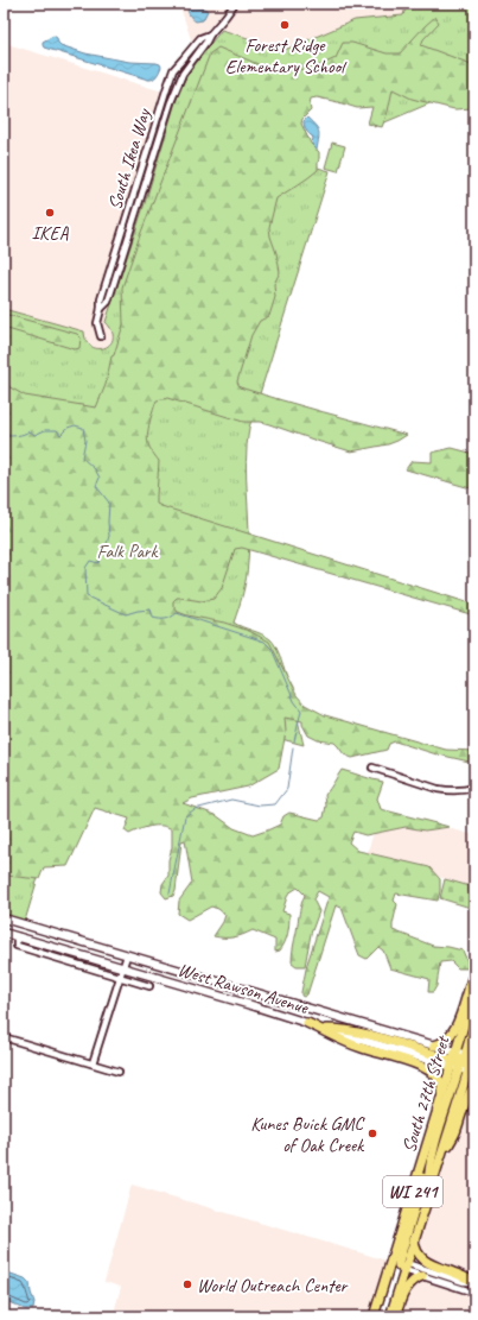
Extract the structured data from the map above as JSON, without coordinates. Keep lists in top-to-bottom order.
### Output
{
  "streets": {
    "main road": ["West Rawson Avenue", "South 27th Street", "WI 241"],
    "street": ["South Ikea Way"]
  },
  "crossings": [
    ["West Rawson Avenue", "South 27th Street"]
  ],
  "parks": ["Falk Park"],
  "places": [
    "Forest Ridge Elementary School",
    "IKEA",
    "Kunes Buick GMC of Oak Creek",
    "World Outreach Center"
  ]
}
